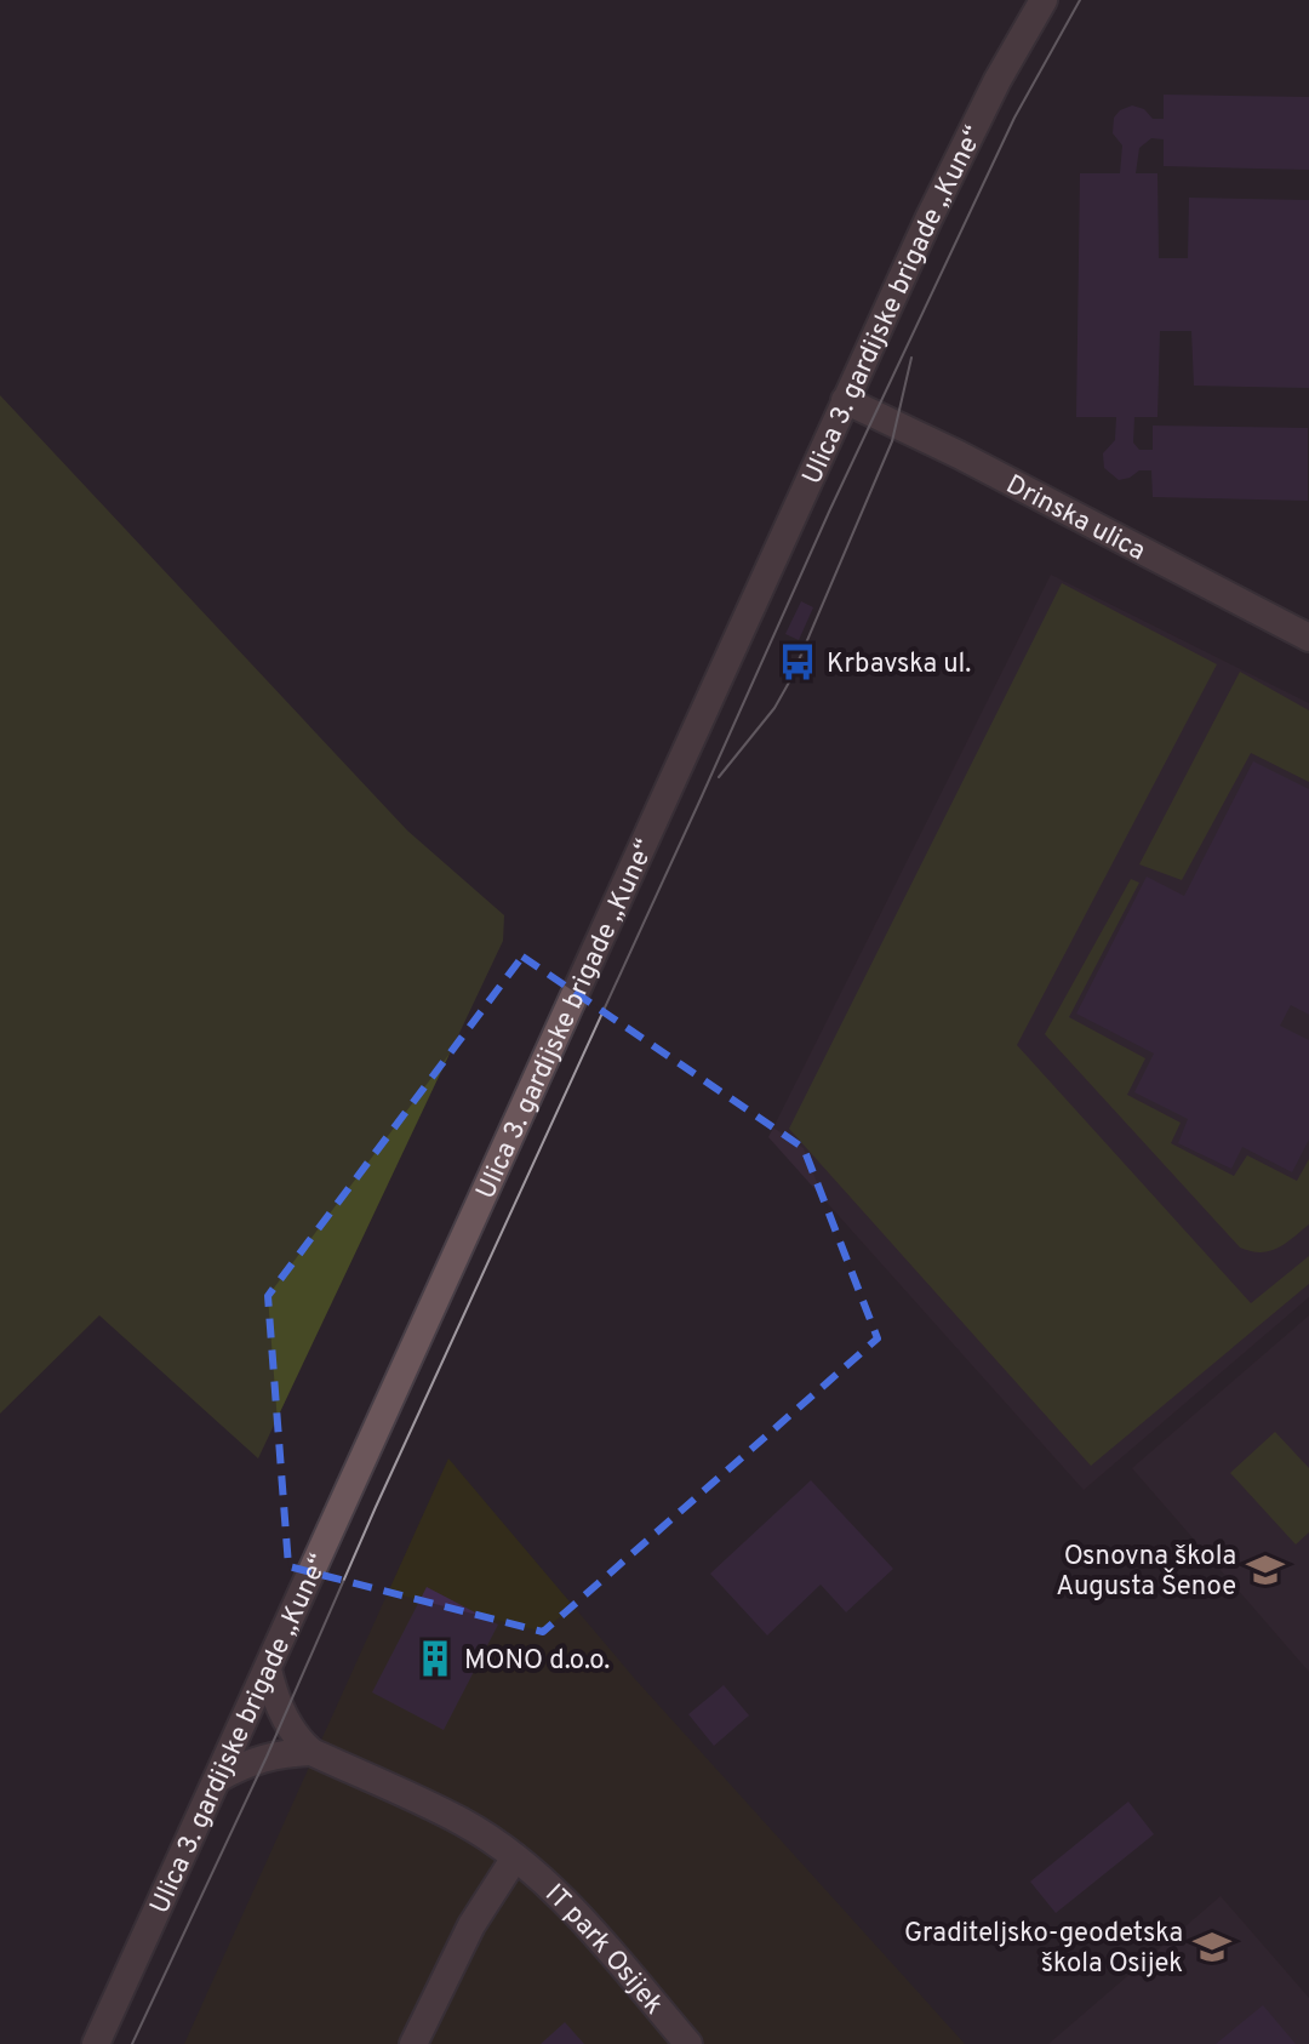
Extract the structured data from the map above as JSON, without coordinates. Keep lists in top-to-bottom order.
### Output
{
  "streets": {
    "street": ["Ulica 3. gardijske brigade „Kune“", "Drinska ulica", "IT park Osijek"]
  },
  "crossings": [
    ["Ulica 3. gardijske brigade „Kune“", "Drinska ulica"],
    ["Ulica 3. gardijske brigade „Kune“", "IT park Osijek"]
  ],
  "places": {
    "bus stop": ["Krbavska ul."],
    "school or university": ["Osnovna škola Augusta Šenoe", "Graditeljsko-geodetska škola Osijek"],
    "building": ["MONO d.o.o."]
  }
}
